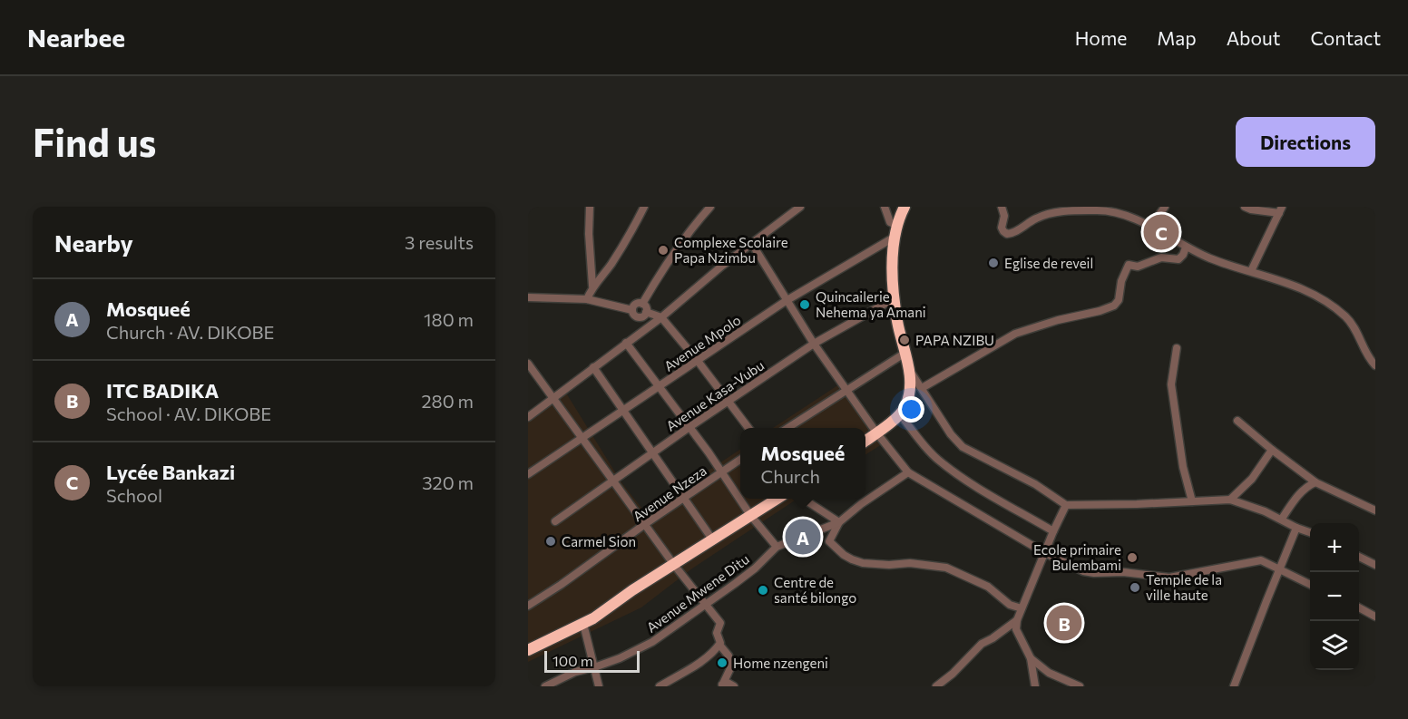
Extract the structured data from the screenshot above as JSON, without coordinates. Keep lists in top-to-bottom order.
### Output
{
  "streets": {
    "street": [
      "Avenue Mpolo",
      "Avenue Kasa-Vubu",
      "Avenue Nzeza",
      "Avenue Mwene Ditu"
    ]
  },
  "places": [
    "Complexe Scolaire Papa Nzimbu",
    "Eglise de reveil",
    "Quincailerie Nehema ya Amani",
    "PAPA NZIBU",
    "Carmel Sion",
    "Ecole primaire Bulembami",
    "Temple de la ville haute",
    "Centre de santé bilongo",
    "Home nzengeni"
  ],
  "scale_bar": "100 m",
  "page": {
    "header": "Nearbee",
    "nav": [
      "Home",
      "Map",
      "About",
      "Contact"
    ],
    "buttons": "Directions",
    "title": "Find us",
    "heading": ["Nearby", "3 results"],
    "pins": ["C", "A", "B"],
    "list": [
      {
        "mark": "A",
        "name": "Mosqueé",
        "note": "Church · AV. DIKOBE",
        "value": "180 m"
      },
      {
        "mark": "B",
        "name": "ITC BADIKA",
        "note": "School · AV. DIKOBE",
        "value": "280 m"
      },
      {
        "mark": "C",
        "name": "Lycée Bankazi",
        "note": "School",
        "value": "320 m"
      }
    ],
    "popup": ["Mosqueé", "Church"],
    "map_buttons": ["+", "−"],
    "scale": "100 m"
  }
}
